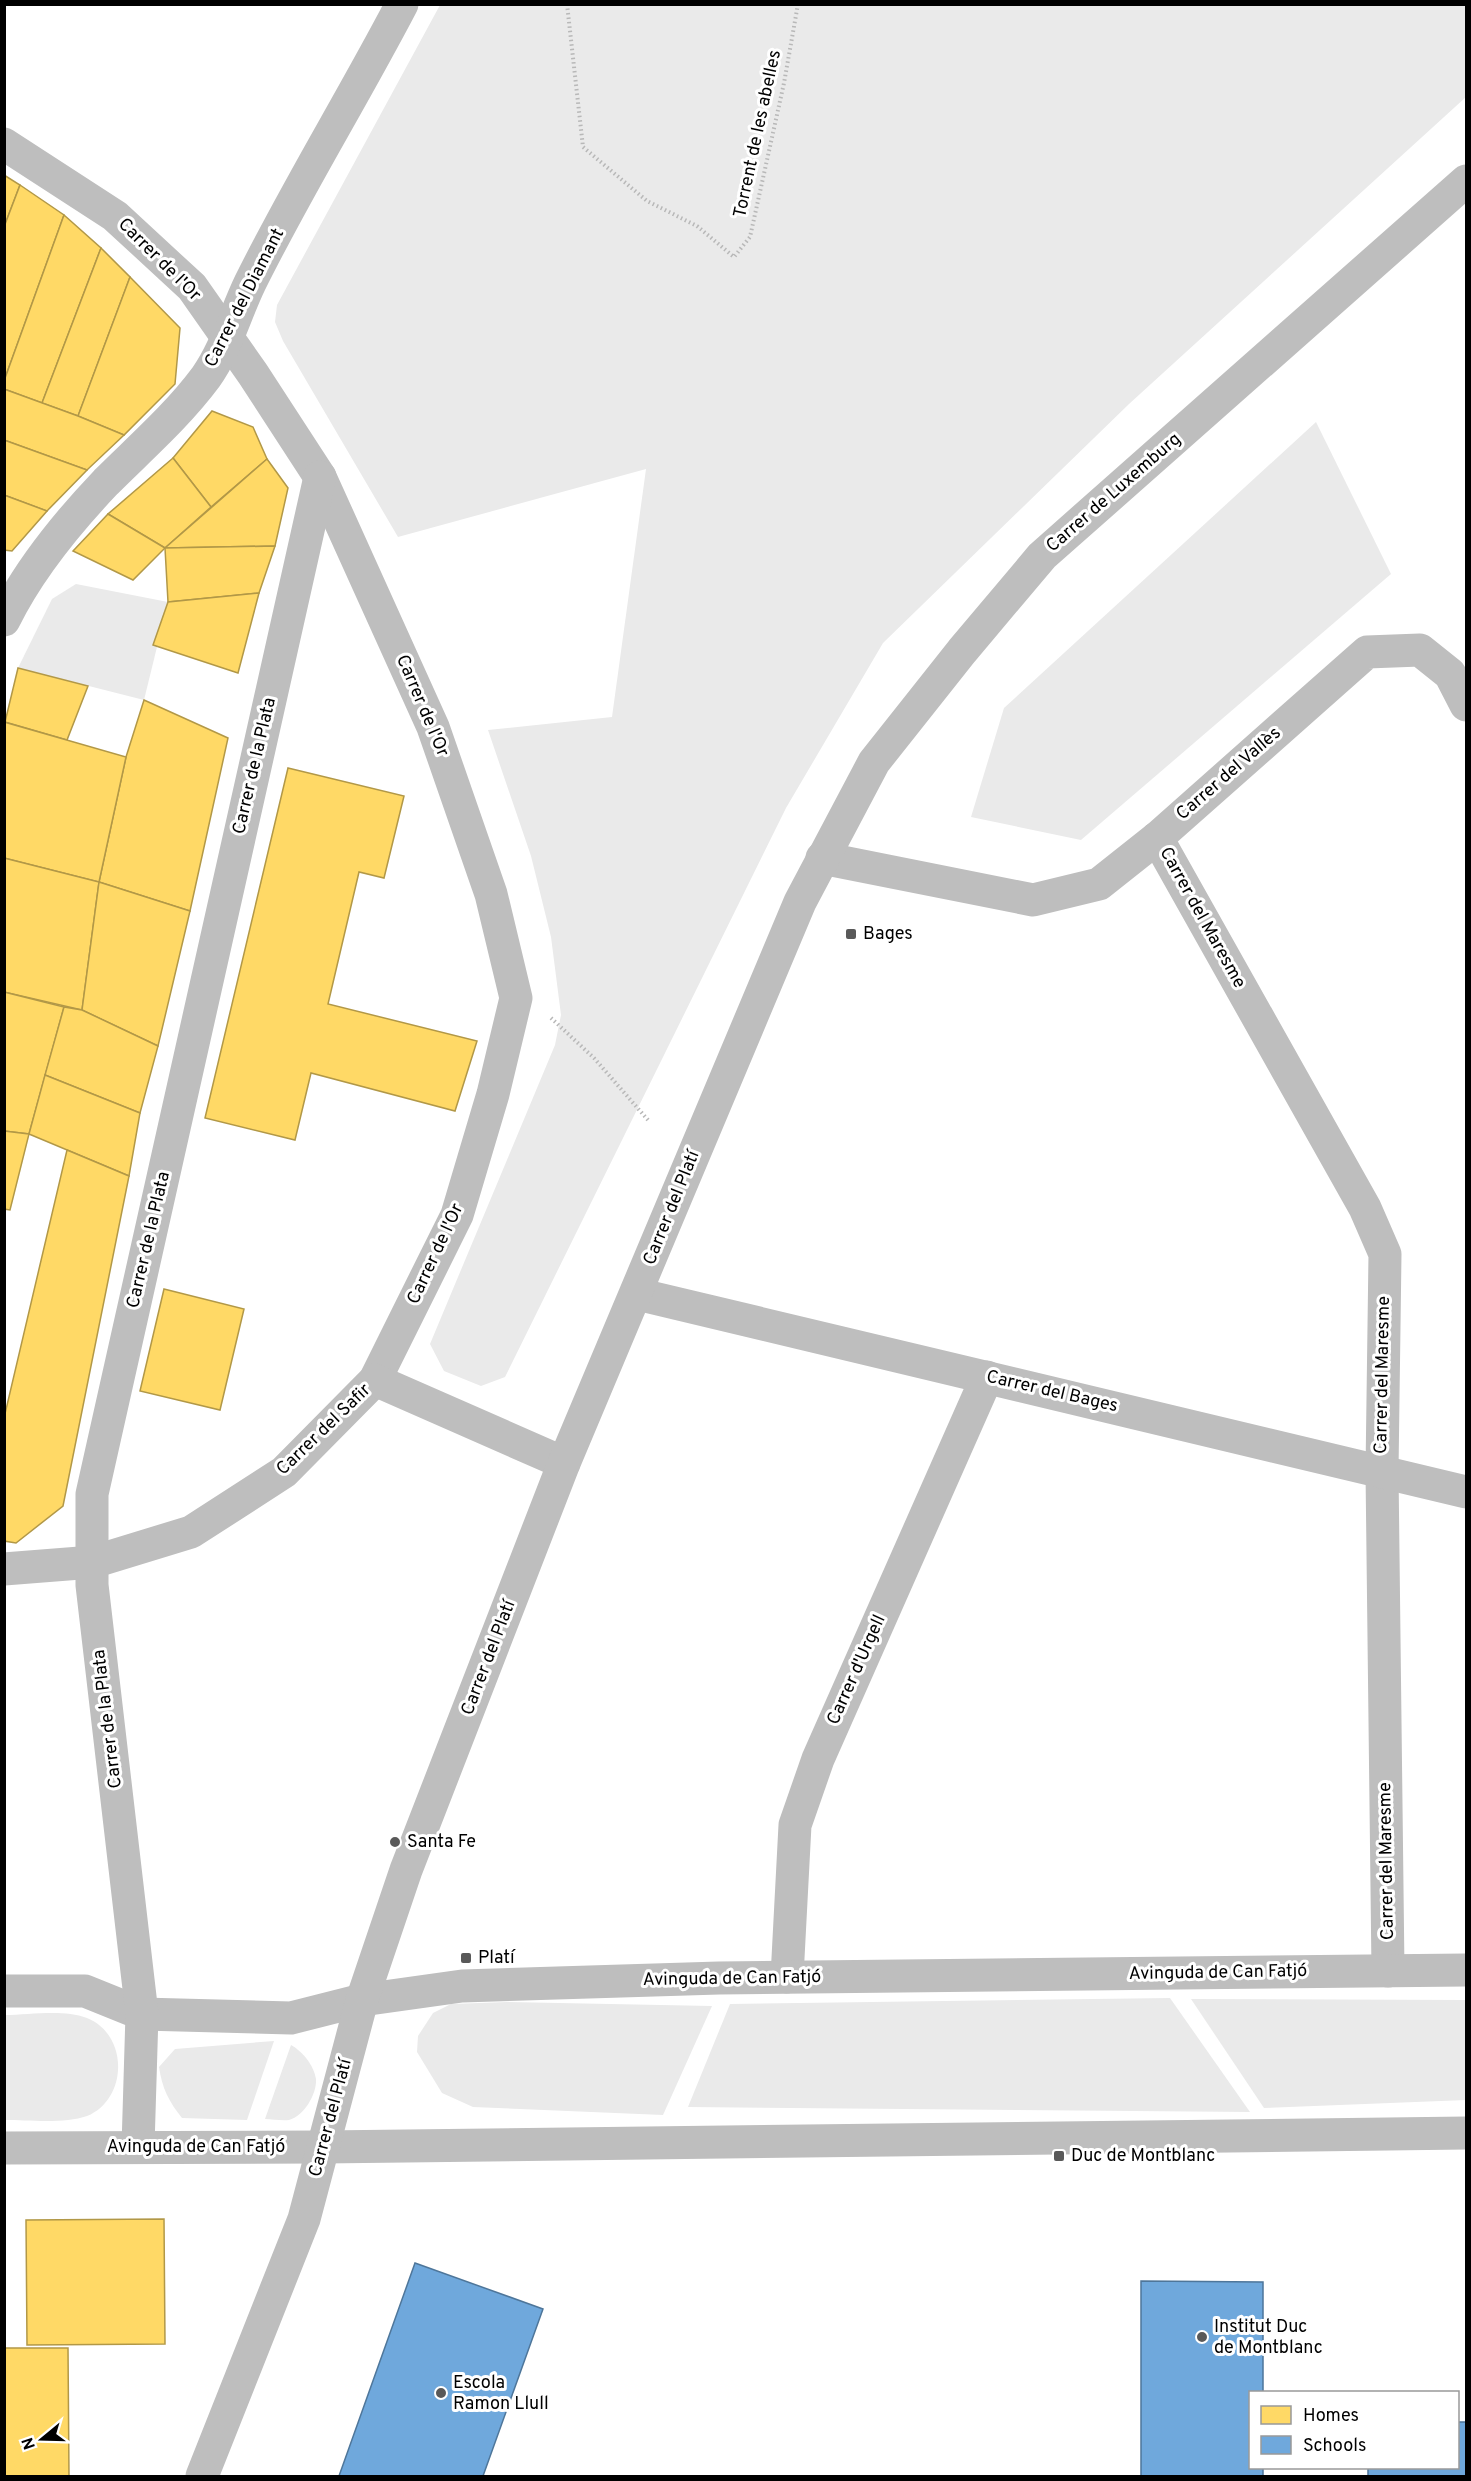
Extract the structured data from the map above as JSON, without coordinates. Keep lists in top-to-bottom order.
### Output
{
  "streets": {
    "street": [
      "Carrer de l'Or",
      "Carrer del Diamant",
      "Carrer de Luxemburg",
      "Carrer de la Plata",
      "Carrer del Vallès",
      "Carrer del Maresme",
      "Carrer del Platí",
      "Carrer del Bages",
      "Carrer del Safir",
      "Carrer d'Urgell",
      "Avinguda de Can Fatjó"
    ],
    "path": ["Torrent de les abelles"]
  },
  "crossings": [
    ["Carrer de l'Or", "Carrer del Diamant"],
    ["Carrer de l'Or", "Carrer de la Plata"],
    ["Carrer de l'Or", "Carrer del Safir"],
    ["Carrer de Luxemburg", "Carrer del Vallès"],
    ["Carrer de Luxemburg", "Carrer del Platí"],
    ["Carrer de la Plata", "Carrer del Safir"],
    ["Carrer de la Plata", "Avinguda de Can Fatjó"],
    ["Carrer del Vallès", "Carrer del Maresme"],
    ["Carrer del Vallès", "Carrer del Platí"],
    ["Carrer del Maresme", "Carrer del Bages"],
    ["Carrer del Maresme", "Avinguda de Can Fatjó"],
    ["Carrer del Platí", "Carrer del Bages"],
    ["Carrer del Platí", "Avinguda de Can Fatjó"],
    ["Carrer del Bages", "Carrer d'Urgell"],
    ["Carrer d'Urgell", "Avinguda de Can Fatjó"]
  ],
  "places": {
    "transit": ["Bages", "Platí", "Duc de Montblanc"],
    "other": ["Santa Fe", "Institut Duc de Montblanc", "Escola Ramon Llull"]
  },
  "legend": ["Homes", "Schools"],
  "north": "left"
}
